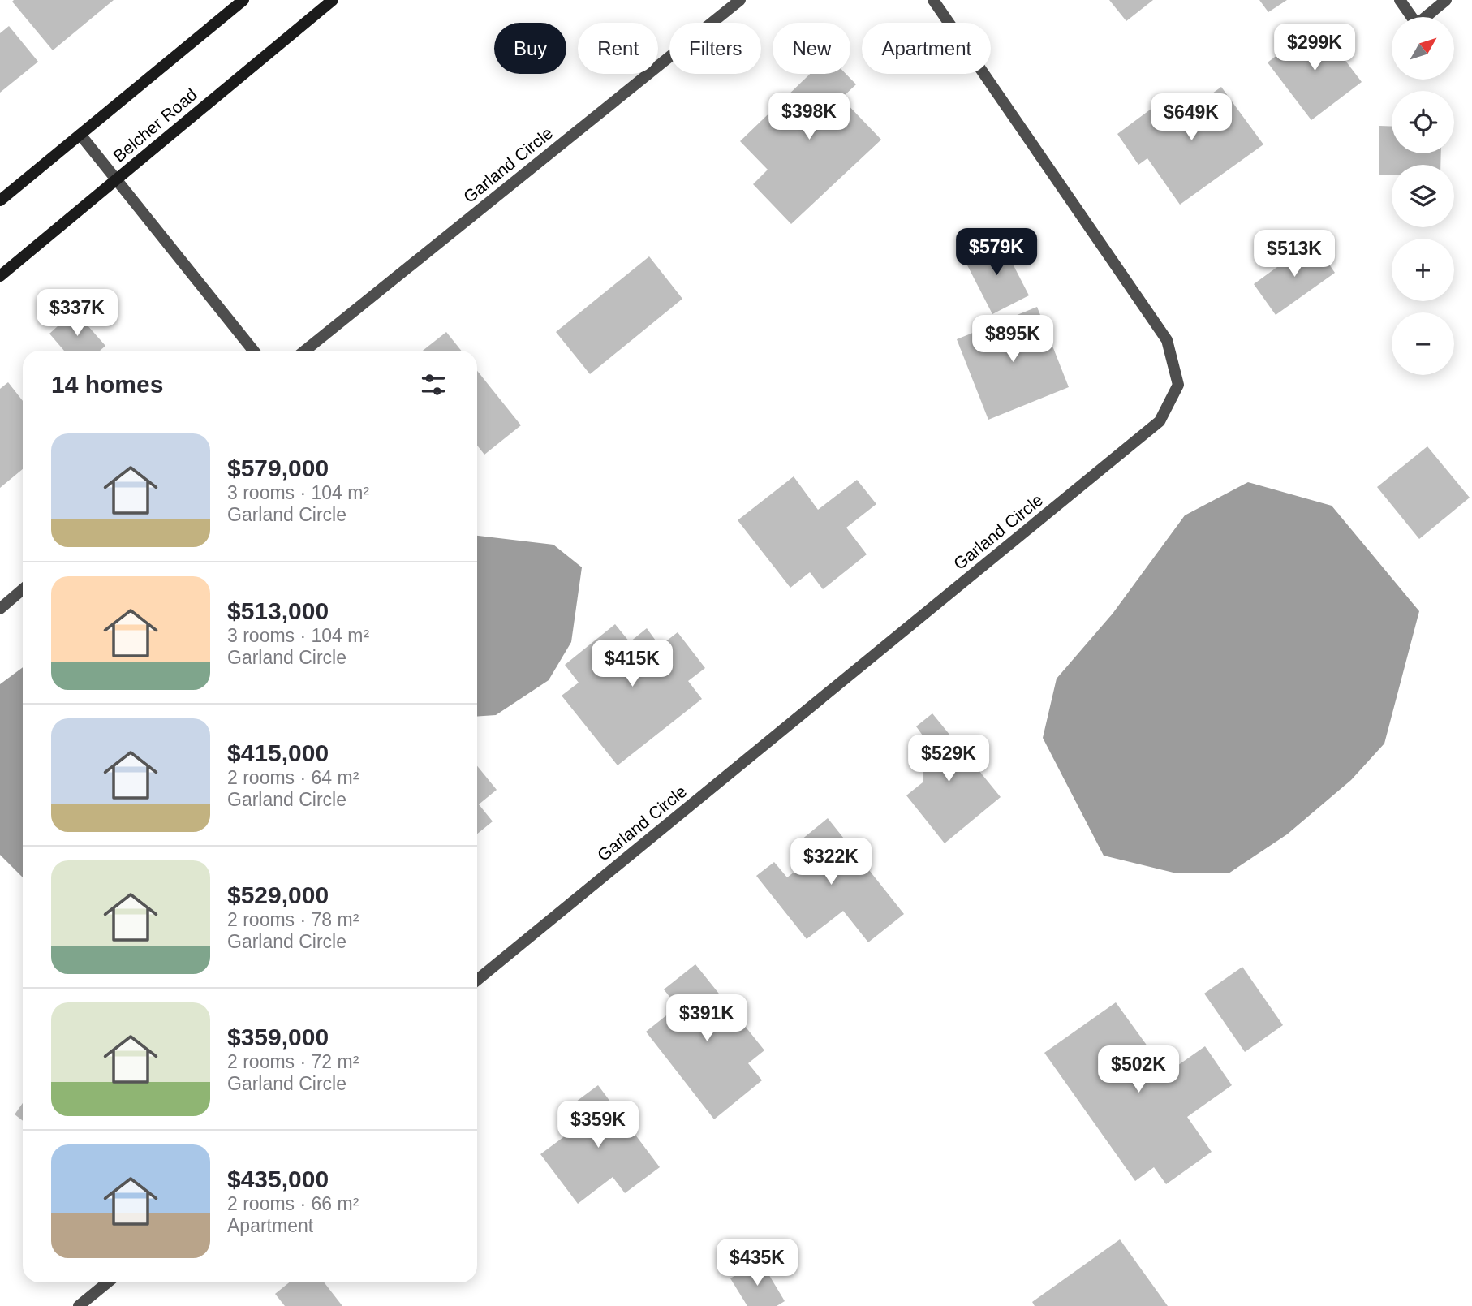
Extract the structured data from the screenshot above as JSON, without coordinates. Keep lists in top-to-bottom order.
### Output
{
  "streets": {
    "main road": ["Belcher Road"],
    "street": ["Garland Circle"]
  },
  "north": "top right",
  "page": {
    "map_buttons": ["+", "−"],
    "chip": [
      "Buy",
      "Rent",
      "Filters",
      "New",
      "Apartment"
    ],
    "price": [
      "$299K",
      "$398K",
      "$649K",
      "$579K",
      "$513K",
      "$337K",
      "$895K",
      "$415K",
      "$529K",
      "$322K",
      "$391K",
      "$502K",
      "$359K",
      "$435K"
    ],
    "heading": "14 homes",
    "list": [
      {
        "name": "$579,000",
        "note": "3 rooms · 104 m² · Garland Circle"
      },
      {
        "name": "$513,000",
        "note": "3 rooms · 104 m² · Garland Circle"
      },
      {
        "name": "$415,000",
        "note": "2 rooms · 64 m² · Garland Circle"
      },
      {
        "name": "$529,000",
        "note": "2 rooms · 78 m² · Garland Circle"
      },
      {
        "name": "$359,000",
        "note": "2 rooms · 72 m² · Garland Circle"
      },
      {
        "name": "$435,000",
        "note": "2 rooms · 66 m² · Apartment"
      }
    ]
  }
}
